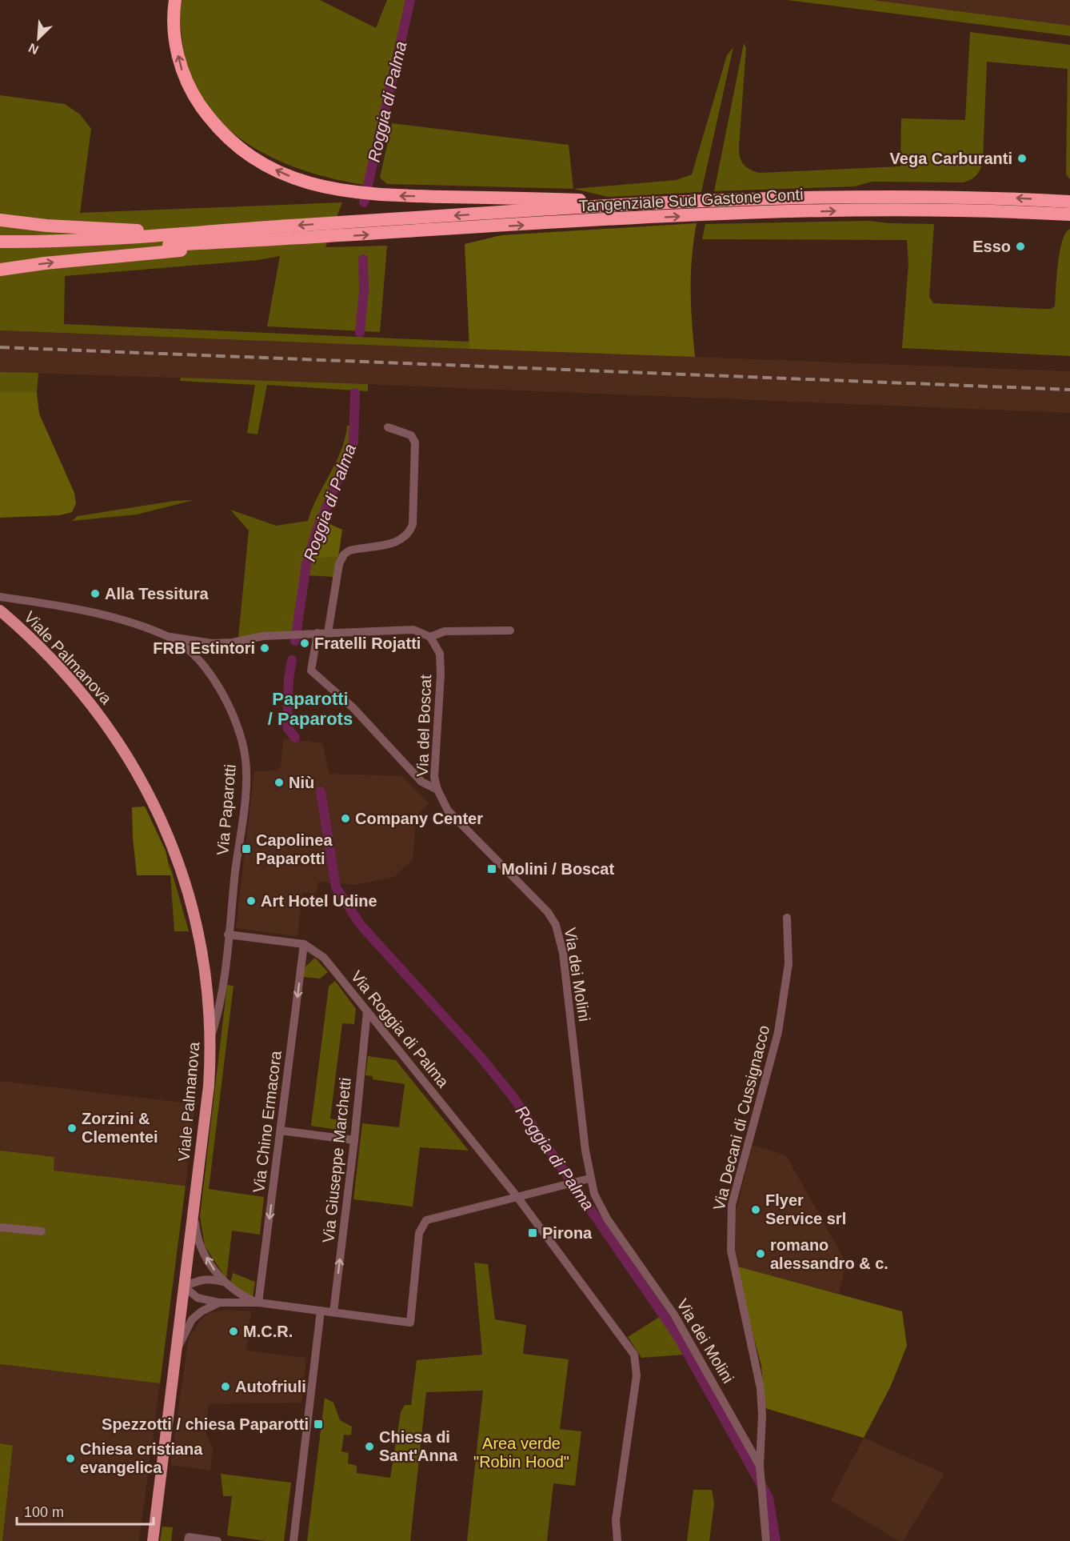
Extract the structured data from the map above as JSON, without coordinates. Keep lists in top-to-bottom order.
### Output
{
  "streets": {
    "highway": ["Tangenziale Sud Gastone Conti"],
    "main road": ["Viale Palmanova"],
    "street": [
      "Via del Boscat",
      "Via Paparotti",
      "Via dei Molini",
      "Via Roggia di Palma",
      "Via Decani di Cussignacco",
      "Via Chino Ermacora",
      "Via Giuseppe Marchetti"
    ]
  },
  "crossings": [
    ["Viale Palmanova", "Via Paparotti"],
    ["Via del Boscat", "Via dei Molini"],
    ["Via Paparotti", "Via Roggia di Palma"],
    ["Via dei Molini", "Via Decani di Cussignacco"],
    ["Via Roggia di Palma", "Via Chino Ermacora"],
    ["Via Roggia di Palma", "Via Giuseppe Marchetti"]
  ],
  "one_way": ["Via Chino Ermacora", "Via Giuseppe Marchetti"],
  "districts": ["Paparotti / Paparots"],
  "water": ["Roggia di Palma"],
  "parks": ["Area verde \"Robin Hood\""],
  "places": {
    "other": [
      "Vega Carburanti",
      "Esso",
      "Alla Tessitura",
      "Fratelli Rojatti",
      "FRB Estintori",
      "Niù",
      "Company Center",
      "Art Hotel Udine",
      "Zorzini & Clementei",
      "Flyer Service srl",
      "romano alessandro & c.",
      "M.C.R.",
      "Autofriuli",
      "Chiesa di Sant'Anna",
      "Chiesa cristiana evangelica"
    ],
    "transit": [
      "Capolinea Paparotti",
      "Molini / Boscat",
      "Pirona",
      "Spezzotti / chiesa Paparotti"
    ]
  },
  "scale_bar": "100 m",
  "north": "bottom left"
}
